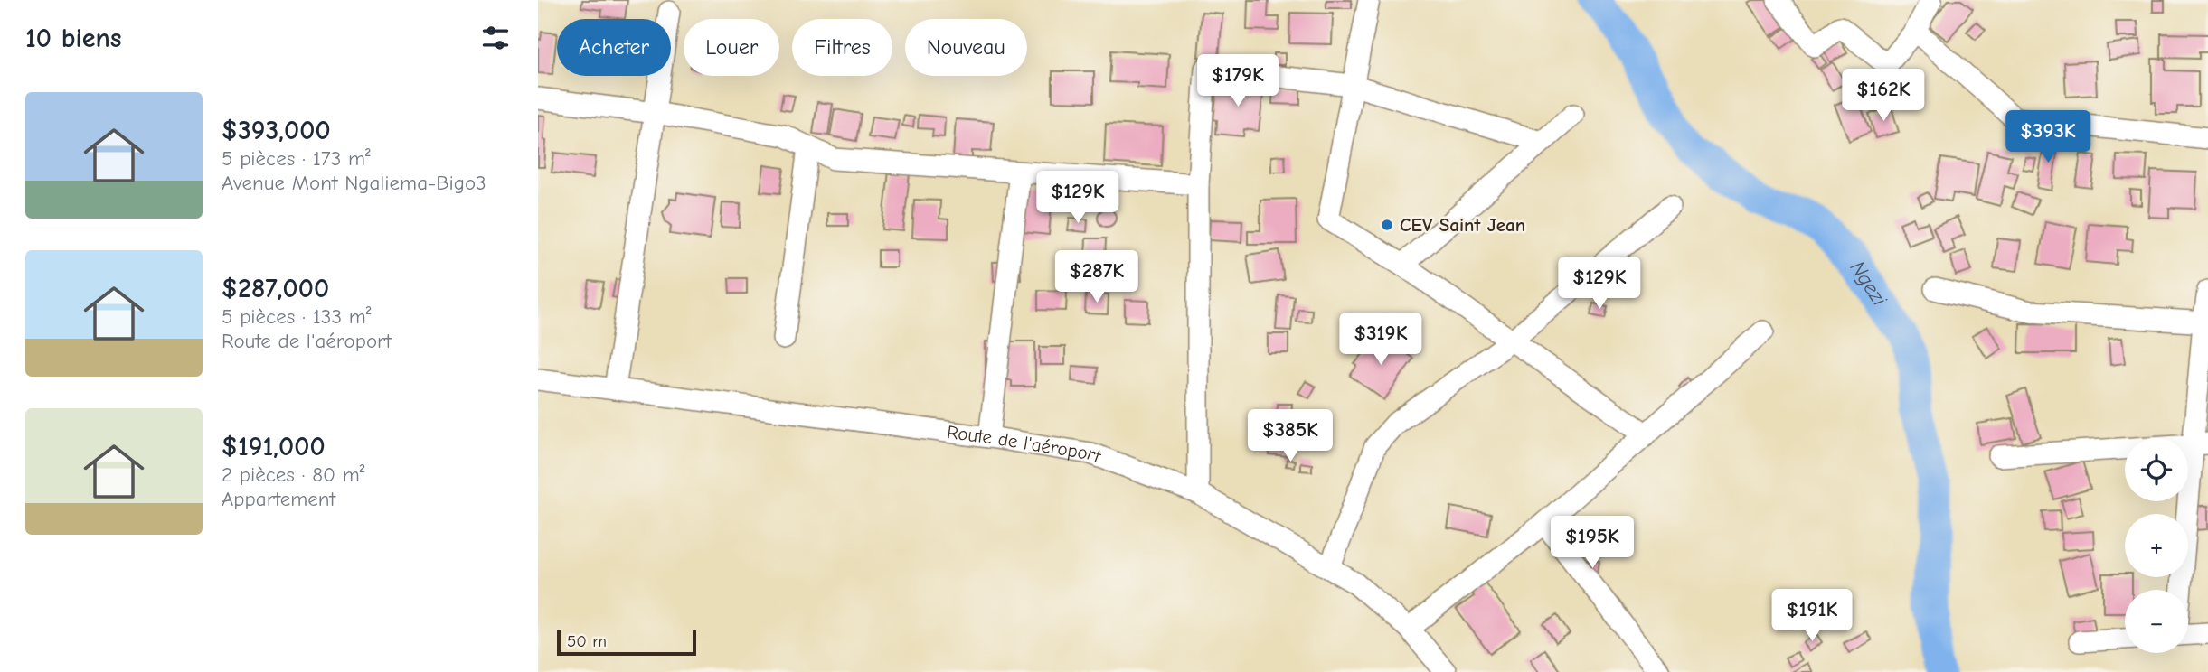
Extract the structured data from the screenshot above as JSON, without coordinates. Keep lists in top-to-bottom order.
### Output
{
  "streets": {
    "street": ["Route de l'aéroport"]
  },
  "water": ["Ngezi"],
  "places": ["CEV Saint Jean"],
  "scale_bar": "50 m",
  "page": {
    "heading": "10 biens",
    "chip": [
      "Acheter",
      "Louer",
      "Filtres",
      "Nouveau"
    ],
    "price": [
      "$179K",
      "$162K",
      "$393K",
      "$129K",
      "$287K",
      "$129K",
      "$319K",
      "$385K",
      "$195K",
      "$191K"
    ],
    "list": [
      {
        "name": "$393,000",
        "note": "5 pièces · 173 m² · Avenue Mont Ngaliema-Bigo3"
      },
      {
        "name": "$287,000",
        "note": "5 pièces · 133 m² · Route de l'aéroport"
      },
      {
        "name": "$191,000",
        "note": "2 pièces · 80 m² · Appartement"
      }
    ],
    "map_buttons": ["+", "−"],
    "scale": "50 m"
  }
}
